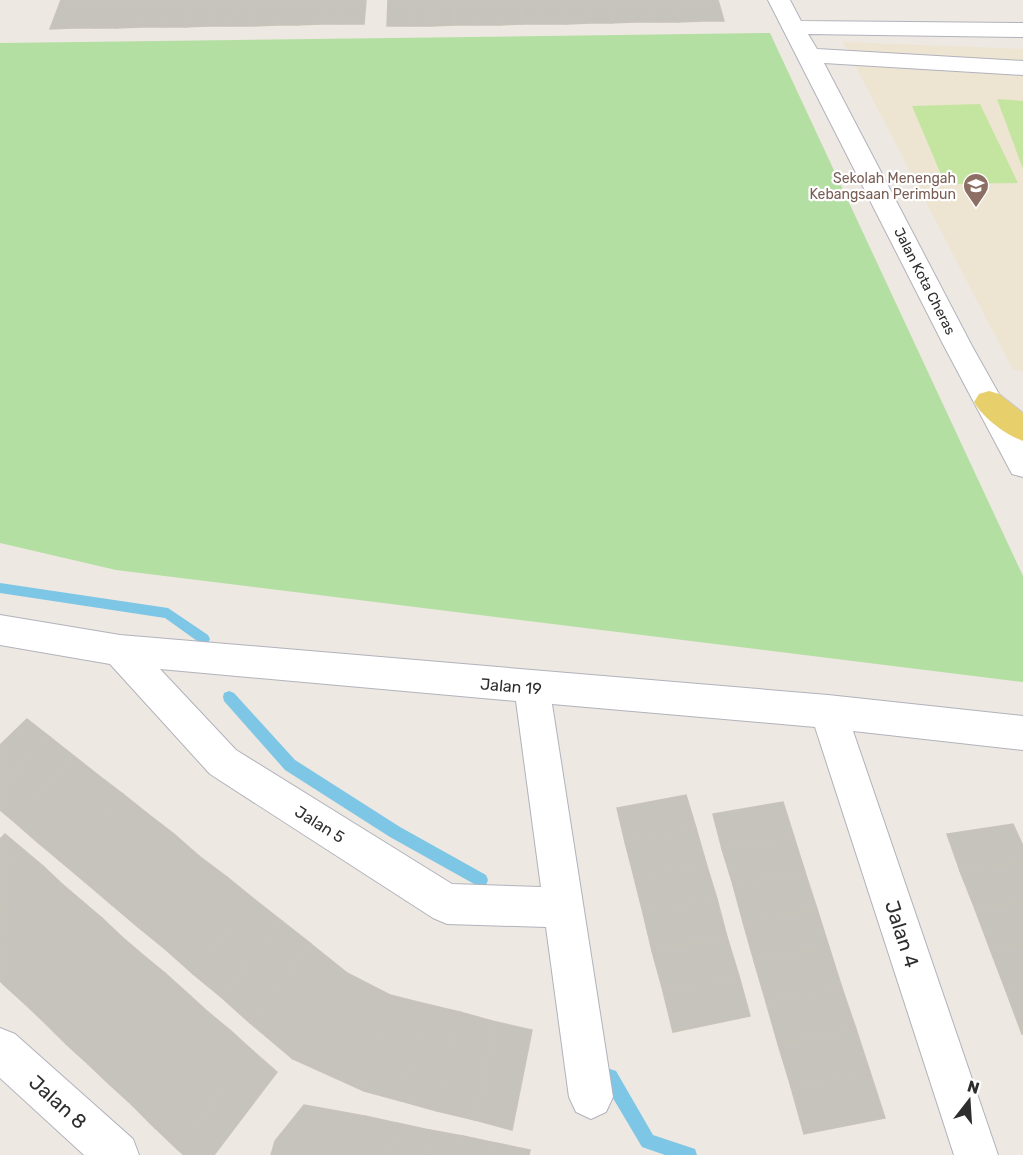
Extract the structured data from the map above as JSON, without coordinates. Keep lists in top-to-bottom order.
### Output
{
  "streets": {
    "street": [
      "Jalan Kota Cheras",
      "Jalan 19",
      "Jalan 5",
      "Jalan 4",
      "Jalan 8"
    ]
  },
  "crossings": [
    ["Jalan 19", "Jalan 5"],
    ["Jalan 19", "Jalan 4"]
  ],
  "places": {
    "school or university": ["Sekolah Menengah Kebangsaan Perimbun"]
  },
  "north": "top"
}
